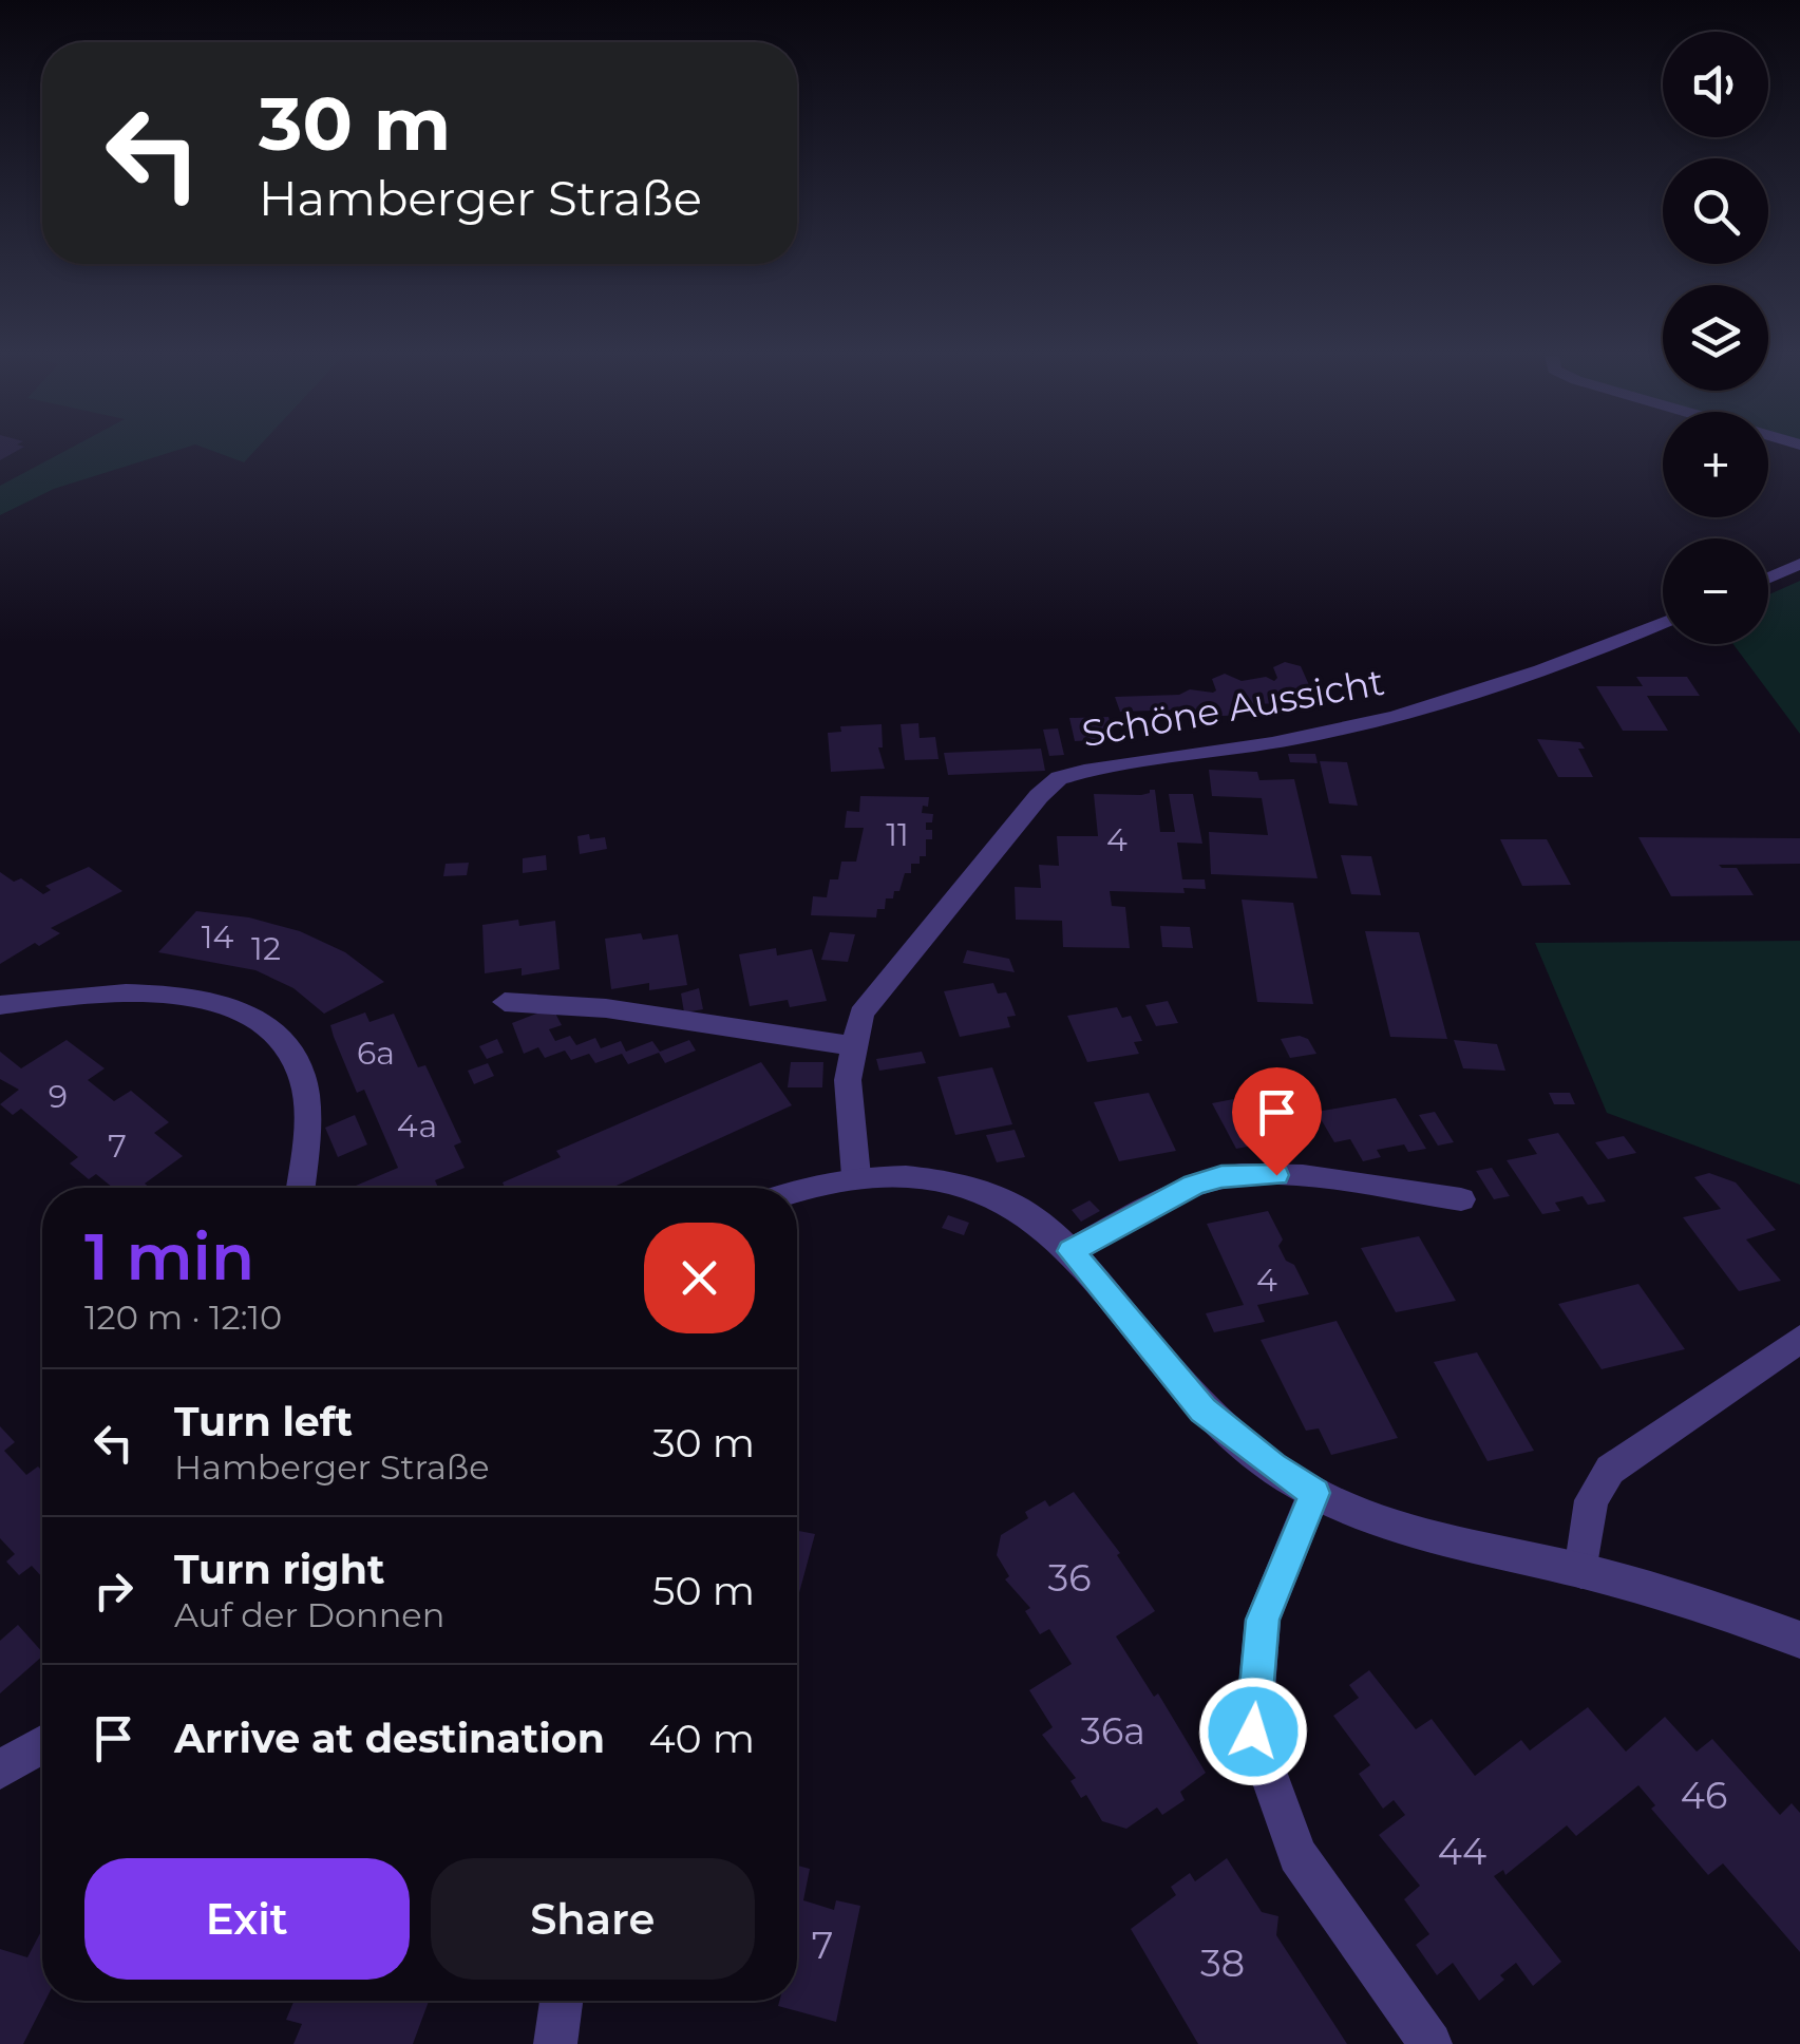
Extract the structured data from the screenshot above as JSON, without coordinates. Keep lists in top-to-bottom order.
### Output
{
  "streets": {
    "street": ["Schöne Aussicht"]
  },
  "house_numbers": [
    "11",
    "4",
    "14",
    "12",
    "6a",
    "9",
    "4a",
    "7",
    "4",
    "36",
    "36a",
    "46",
    "44",
    "7",
    "38"
  ],
  "page": {
    "map_buttons": ["+", "−"],
    "turn": ["30 m", "Hamberger Straße"],
    "heading": ["1 min", "120 m · 12:10"],
    "list": [
      {
        "name": "Turn left",
        "note": "Hamberger Straße",
        "value": "30 m"
      },
      {
        "name": "Turn right",
        "note": "Auf der Donnen",
        "value": "50 m"
      },
      {
        "name": "Arrive at destination",
        "value": "40 m"
      }
    ],
    "buttons": ["Exit", "Share"]
  }
}
